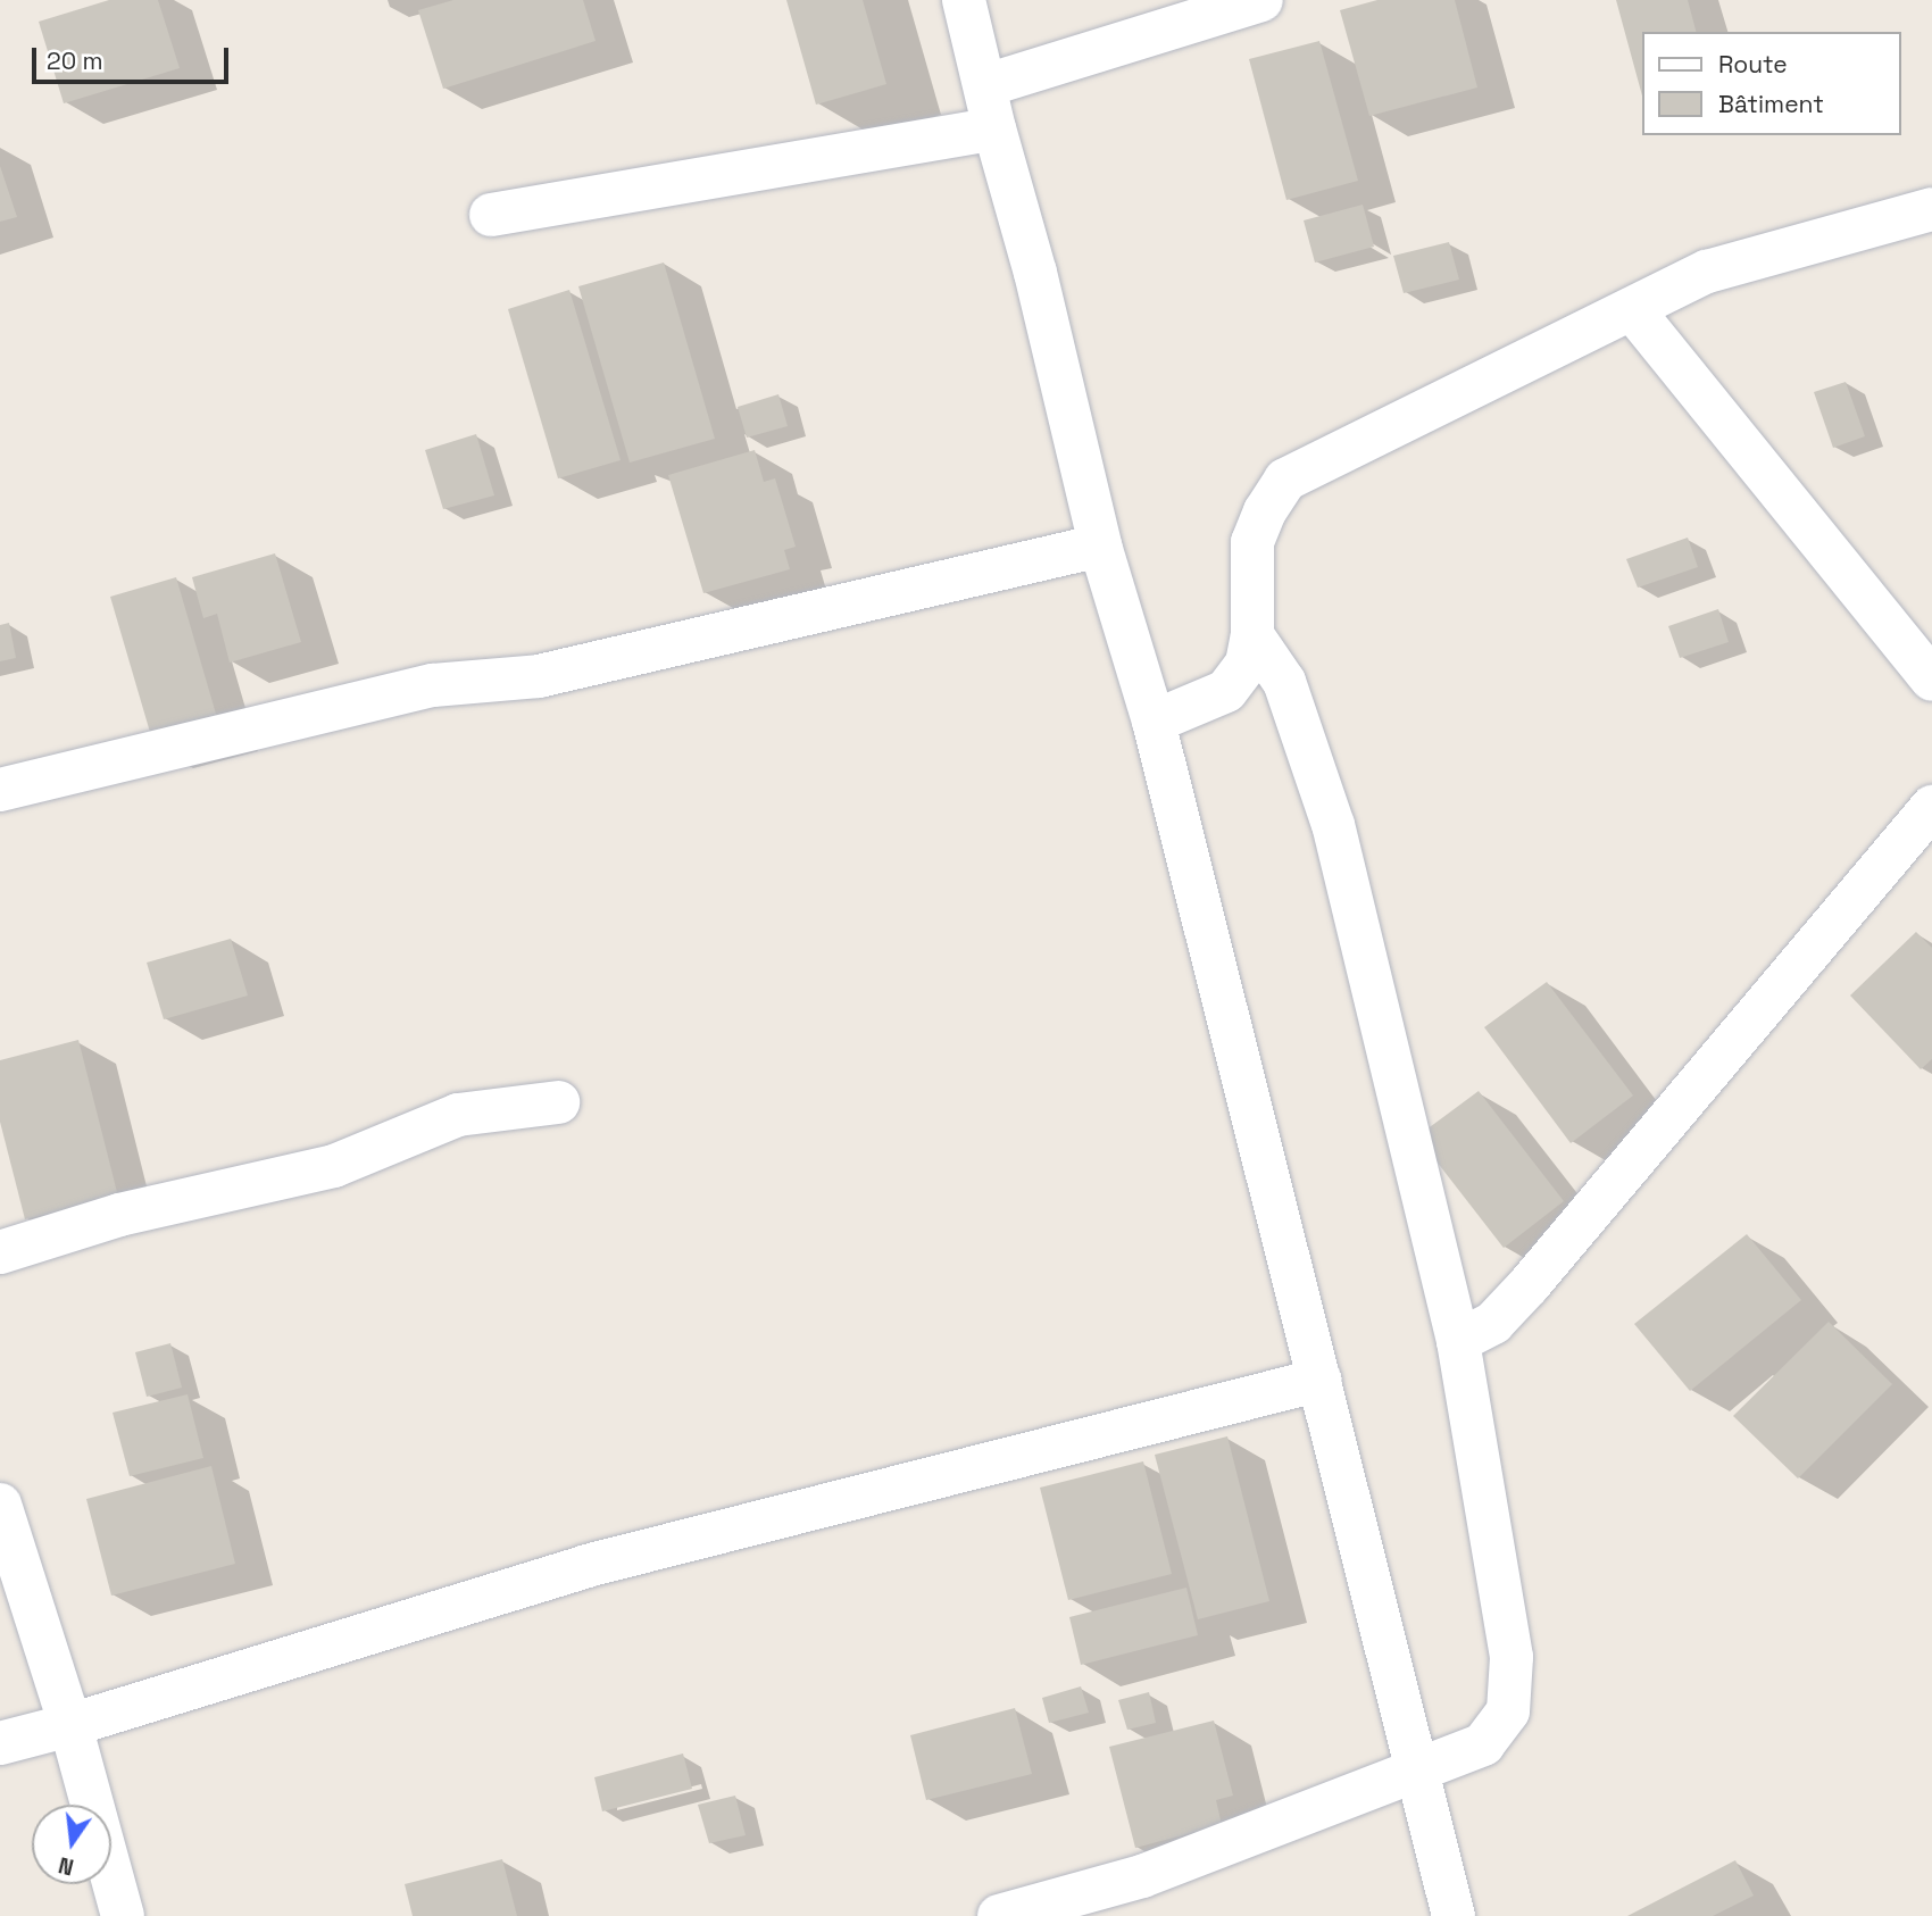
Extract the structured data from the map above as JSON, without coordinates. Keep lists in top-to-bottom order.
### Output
{
  "legend": ["Route", "Bâtiment"],
  "scale_bar": "20 m",
  "north": "bottom"
}
